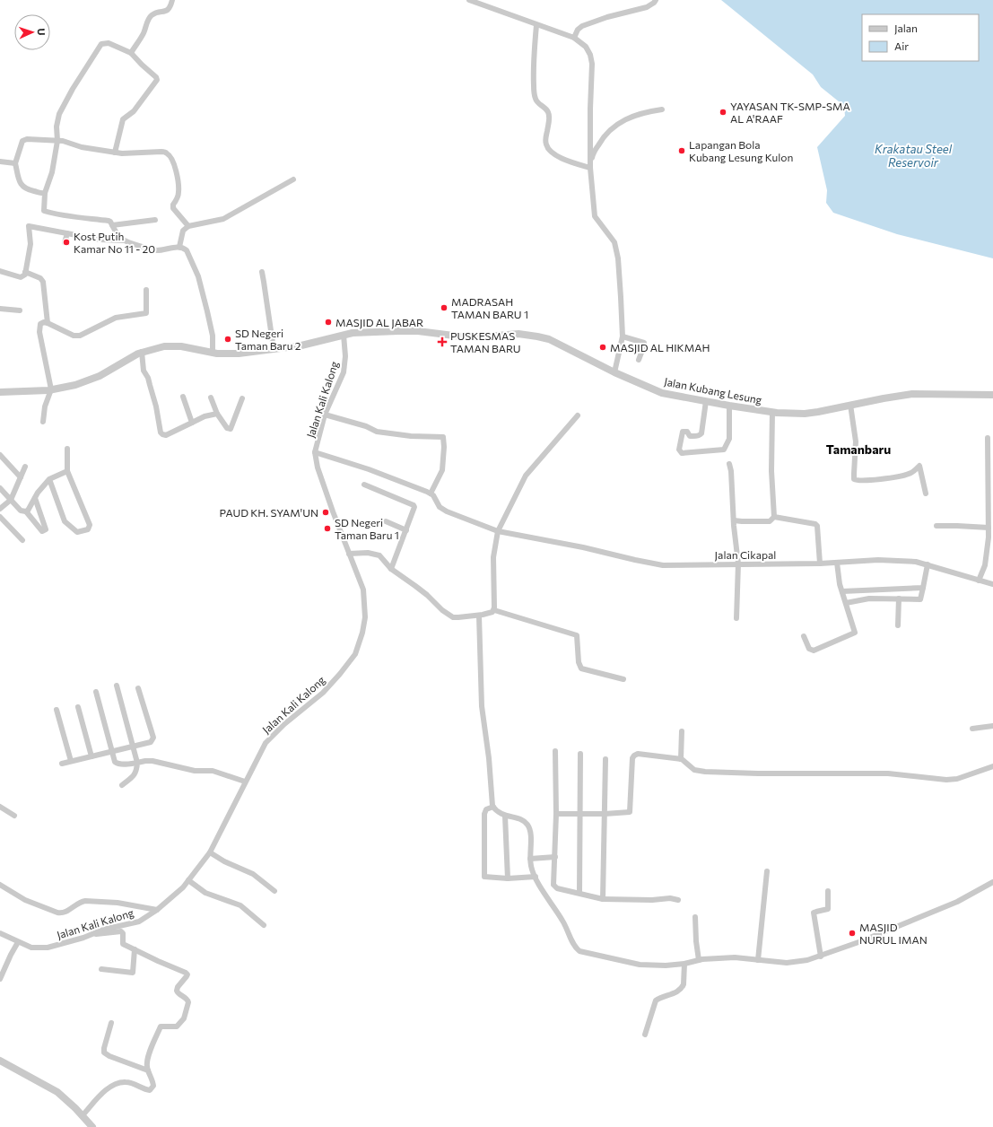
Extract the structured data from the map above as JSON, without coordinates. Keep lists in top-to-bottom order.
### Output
{
  "streets": {
    "street": ["Jalan Kubang Lesung", "Jalan Kali Kalong", "Jalan Cikapal"]
  },
  "crossings": [
    ["Jalan Kubang Lesung", "Jalan Kali Kalong"]
  ],
  "districts": ["Tamanbaru"],
  "water": ["Krakatau Steel Reservoir"],
  "places": {
    "other": [
      "YAYASAN TK-SMP-SMA AL A'RAAF",
      "Lapangan Bola Kubang Lesung Kulon",
      "Kost Putih Kamar No 11 - 20",
      "MADRASAH TAMAN BARU 1",
      "MASJID AL JABAR",
      "SD Negeri Taman Baru 2",
      "MASJID AL HIKMAH",
      "PAUD KH. SYAM'UN",
      "SD Negeri Taman Baru 1",
      "MASJID NURUL IMAN"
    ],
    "health": ["PUSKESMAS TAMAN BARU"]
  },
  "legend": ["Jalan", "Air"],
  "north": "right"
}
